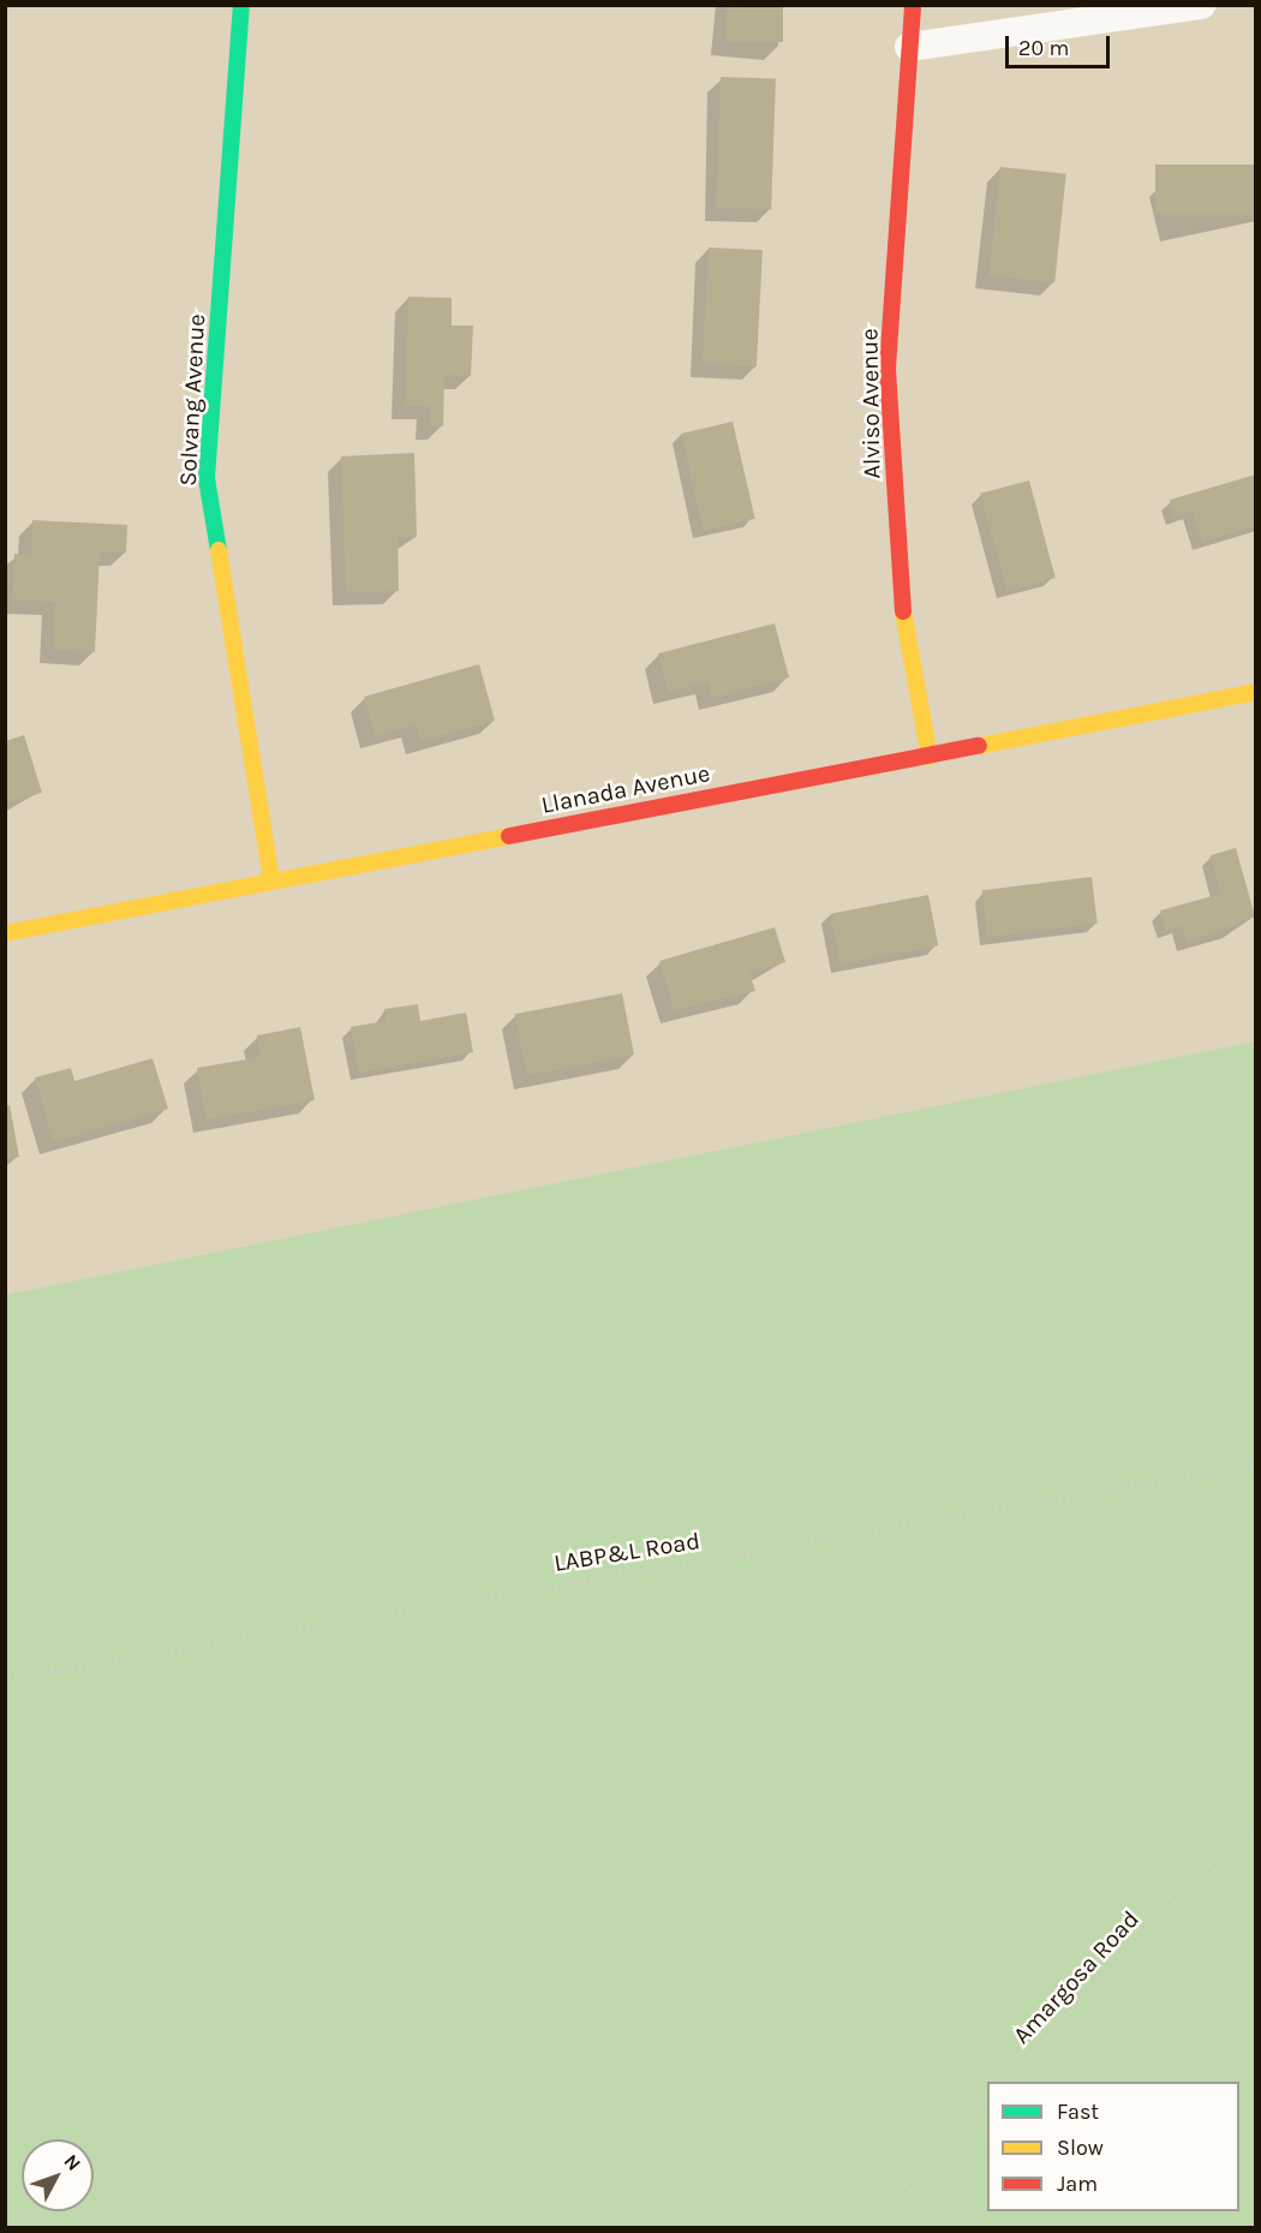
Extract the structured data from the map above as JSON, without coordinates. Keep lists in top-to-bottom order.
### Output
{
  "streets": {
    "street": ["Solvang Avenue", "Alviso Avenue", "Llanada Avenue"],
    "path": ["LABP&L Road", "Amargosa Road"]
  },
  "crossings": [
    ["Solvang Avenue", "Llanada Avenue"],
    ["Alviso Avenue", "Llanada Avenue"]
  ],
  "legend": ["Fast", "Slow", "Jam"],
  "scale_bar": "20 m",
  "north": "top right"
}
